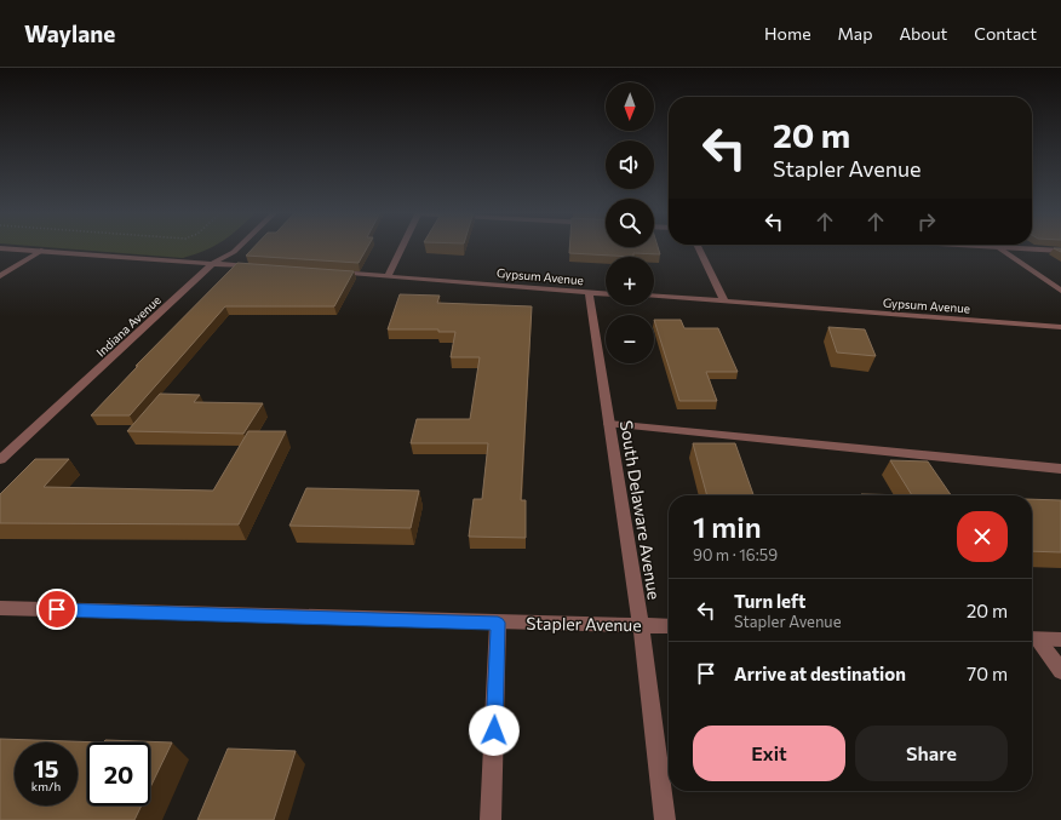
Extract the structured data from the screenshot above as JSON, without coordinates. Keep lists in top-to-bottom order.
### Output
{
  "streets": {
    "street": [
      "Gypsum Avenue",
      "Indiana Avenue",
      "South Delaware Avenue",
      "Stapler Avenue"
    ]
  },
  "crossings": [
    ["Gypsum Avenue", "South Delaware Avenue"],
    ["South Delaware Avenue", "Stapler Avenue"]
  ],
  "north": "bottom",
  "page": {
    "header": "Waylane",
    "nav": [
      "Home",
      "Map",
      "About",
      "Contact"
    ],
    "map_buttons": ["+", "−"],
    "turn": ["20 m", "Stapler Avenue"],
    "heading": ["1 min", "90 m · 16:59"],
    "list": [
      {
        "name": "Turn left",
        "note": "Stapler Avenue",
        "value": "20 m"
      },
      {
        "name": "Arrive at destination",
        "value": "70 m"
      }
    ],
    "buttons": ["Exit", "Share"],
    "speed": "15 km/h",
    "limit": "20"
  }
}
